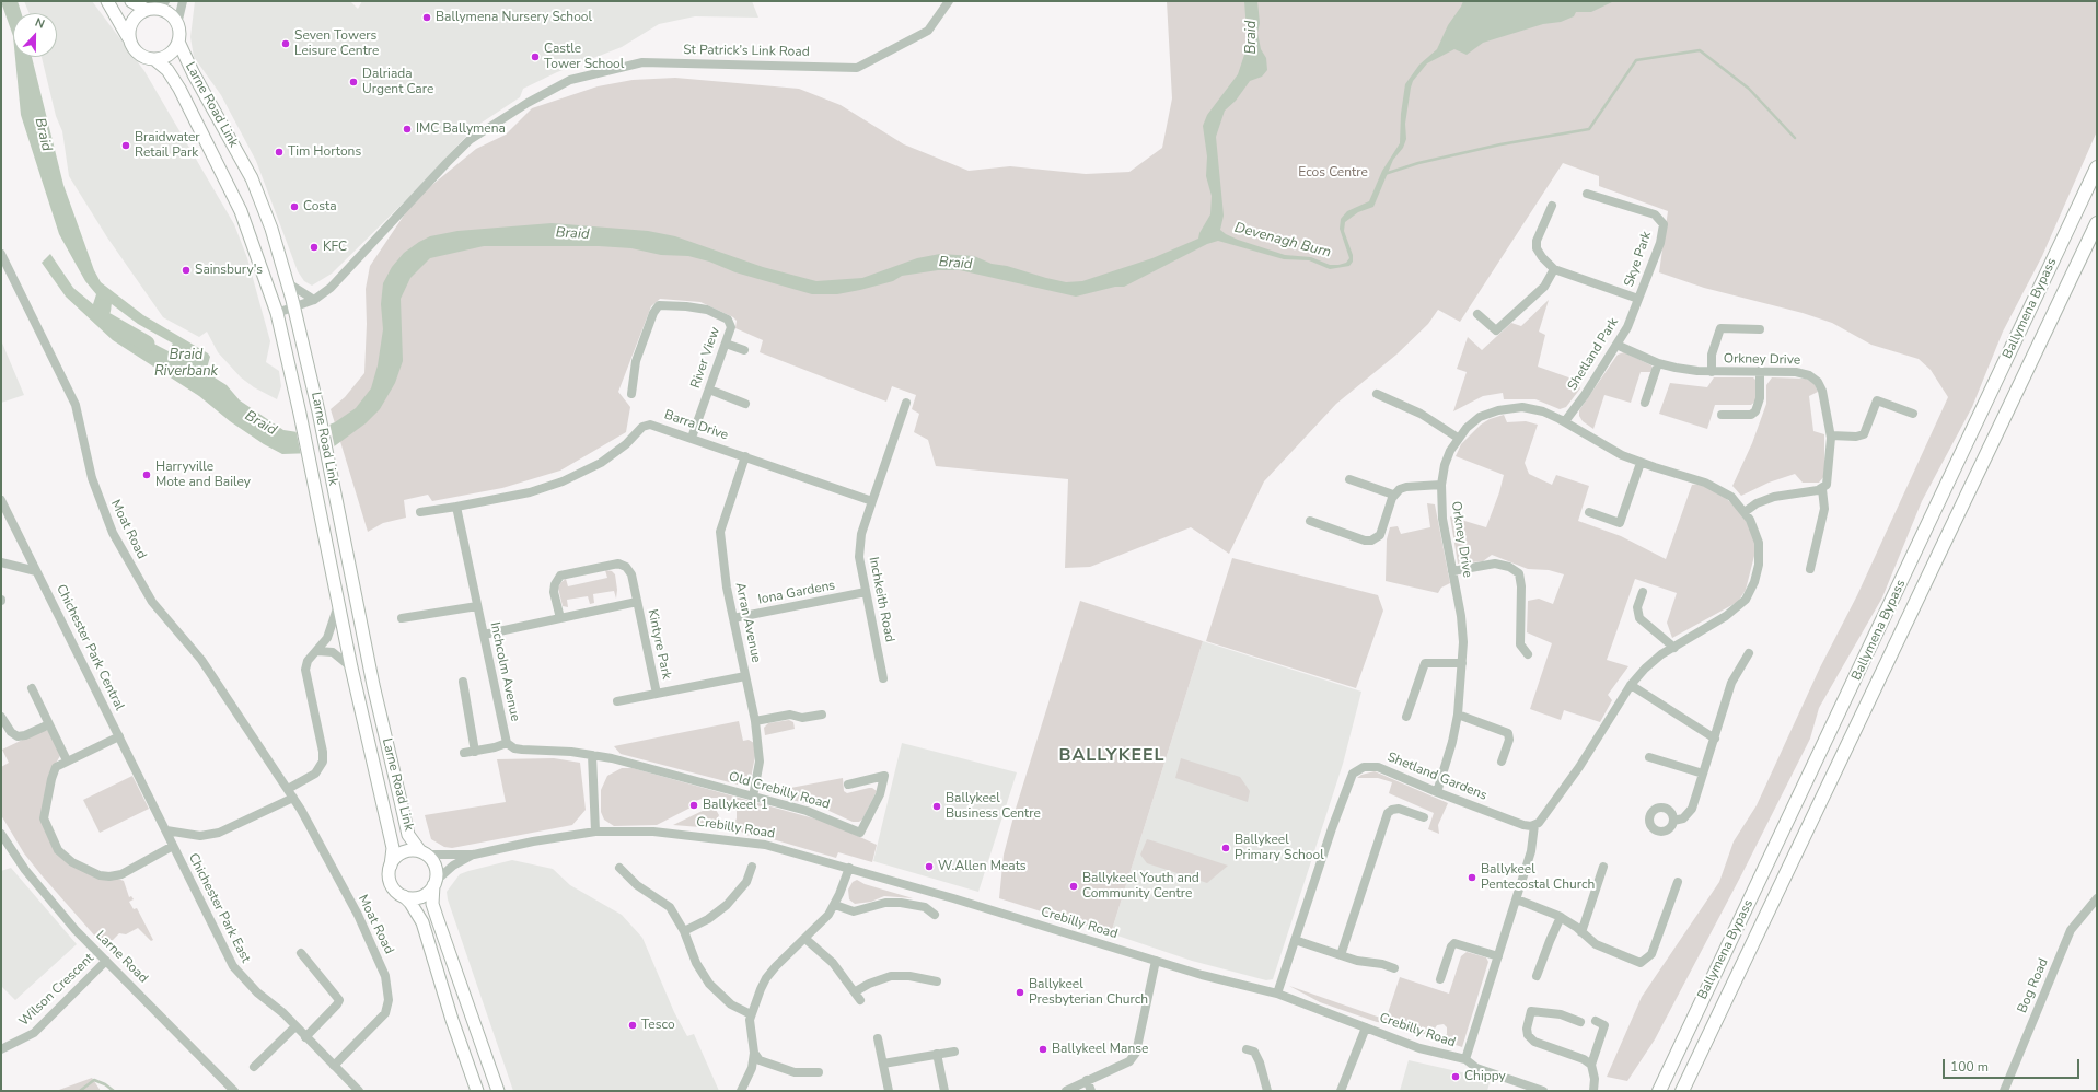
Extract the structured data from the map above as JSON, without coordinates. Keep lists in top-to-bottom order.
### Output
{
  "streets": {
    "highway": ["Ballymena Bypass"],
    "main road": ["Larne Road Link"],
    "street": [
      "St Patrick’s Link Road",
      "Skye Park",
      "Shetland Park",
      "River View",
      "Orkney Drive",
      "Barra Drive",
      "Moat Road",
      "Iona Gardens",
      "Inchkeith Road",
      "Arran Avenue",
      "Kintyre Park",
      "Chichester Park Central",
      "Inchcolm Avenue",
      "Shetland Gardens",
      "Old Crebilly Road",
      "Crebilly Road",
      "Chichester Park East",
      "Larne Road",
      "Bog Road",
      "Wilson Crescent"
    ]
  },
  "crossings": [
    ["St Patrick’s Link Road", "Larne Road Link"],
    ["Larne Road Link", "Crebilly Road"],
    ["Skye Park", "Shetland Park"],
    ["Shetland Park", "Orkney Drive"],
    ["River View", "Barra Drive"],
    ["Orkney Drive", "Shetland Gardens"],
    ["Barra Drive", "Inchkeith Road"],
    ["Barra Drive", "Arran Avenue"],
    ["Barra Drive", "Inchcolm Avenue"],
    ["Moat Road", "Chichester Park East"],
    ["Iona Gardens", "Inchkeith Road"],
    ["Iona Gardens", "Arran Avenue"],
    ["Arran Avenue", "Kintyre Park"],
    ["Arran Avenue", "Old Crebilly Road"],
    ["Kintyre Park", "Inchcolm Avenue"],
    ["Chichester Park Central", "Chichester Park East"],
    ["Shetland Gardens", "Crebilly Road"],
    ["Larne Road", "Wilson Crescent"]
  ],
  "districts": ["BALLYKEEL"],
  "water": ["Braid", "Devenagh Burn", "Braid Riverbank"],
  "parks": ["Ecos Centre"],
  "places": [
    "Ballymena Nursery School",
    "Seven Towers Leisure Centre",
    "Castle Tower School",
    "Dalriada Urgent Care",
    "IMC Ballymena",
    "Braidwater Retail Park",
    "Tim Hortons",
    "Costa",
    "KFC",
    "Sainsbury's",
    "Harryville Mote and Bailey",
    "Ballykeel 1",
    "Ballykeel Business Centre",
    "Ballykeel Primary School",
    "W.Allen Meats",
    "Ballykeel Pentecostal Church",
    "Ballykeel Youth and Community Centre",
    "Ballykeel Presbyterian Church",
    "Tesco",
    "Ballykeel Manse",
    "Chippy"
  ],
  "scale_bar": "100 m",
  "north": "top"
}
